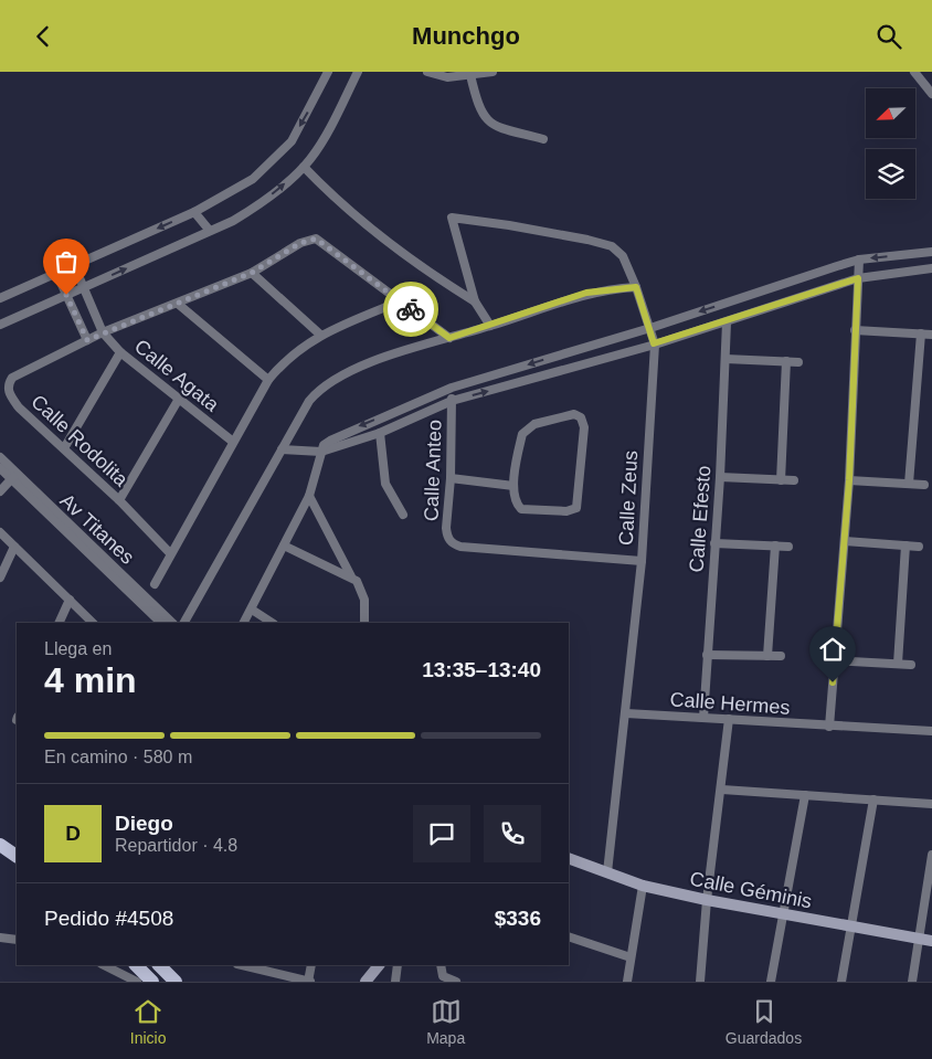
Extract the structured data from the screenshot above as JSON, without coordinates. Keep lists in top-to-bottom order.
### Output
{
  "streets": {
    "street": [
      "Calle Agata",
      "Calle Rodolita",
      "Calle Anteo",
      "Calle Zeus",
      "Calle Efesto",
      "Av Titanes",
      "Calle Hermes",
      "Calle Géminis"
    ]
  },
  "crossings": [
    ["Calle Agata", "Calle Rodolita"],
    ["Calle Anteo", "Calle Zeus"],
    ["Calle Zeus", "Calle Hermes"],
    ["Calle Zeus", "Calle Géminis"],
    ["Calle Efesto", "Calle Hermes"]
  ],
  "north": "bottom left",
  "page": {
    "header": "Munchgo",
    "heading": ["4 min", "Llega en", "13:35–13:40"],
    "panel": [
      "Diego",
      "Repartidor · 4.8",
      "Pedido #4508",
      "$336"
    ],
    "bar": "En camino · 580 m",
    "round": "D",
    "tabs": ["Inicio", "Mapa", "Guardados"]
  }
}
